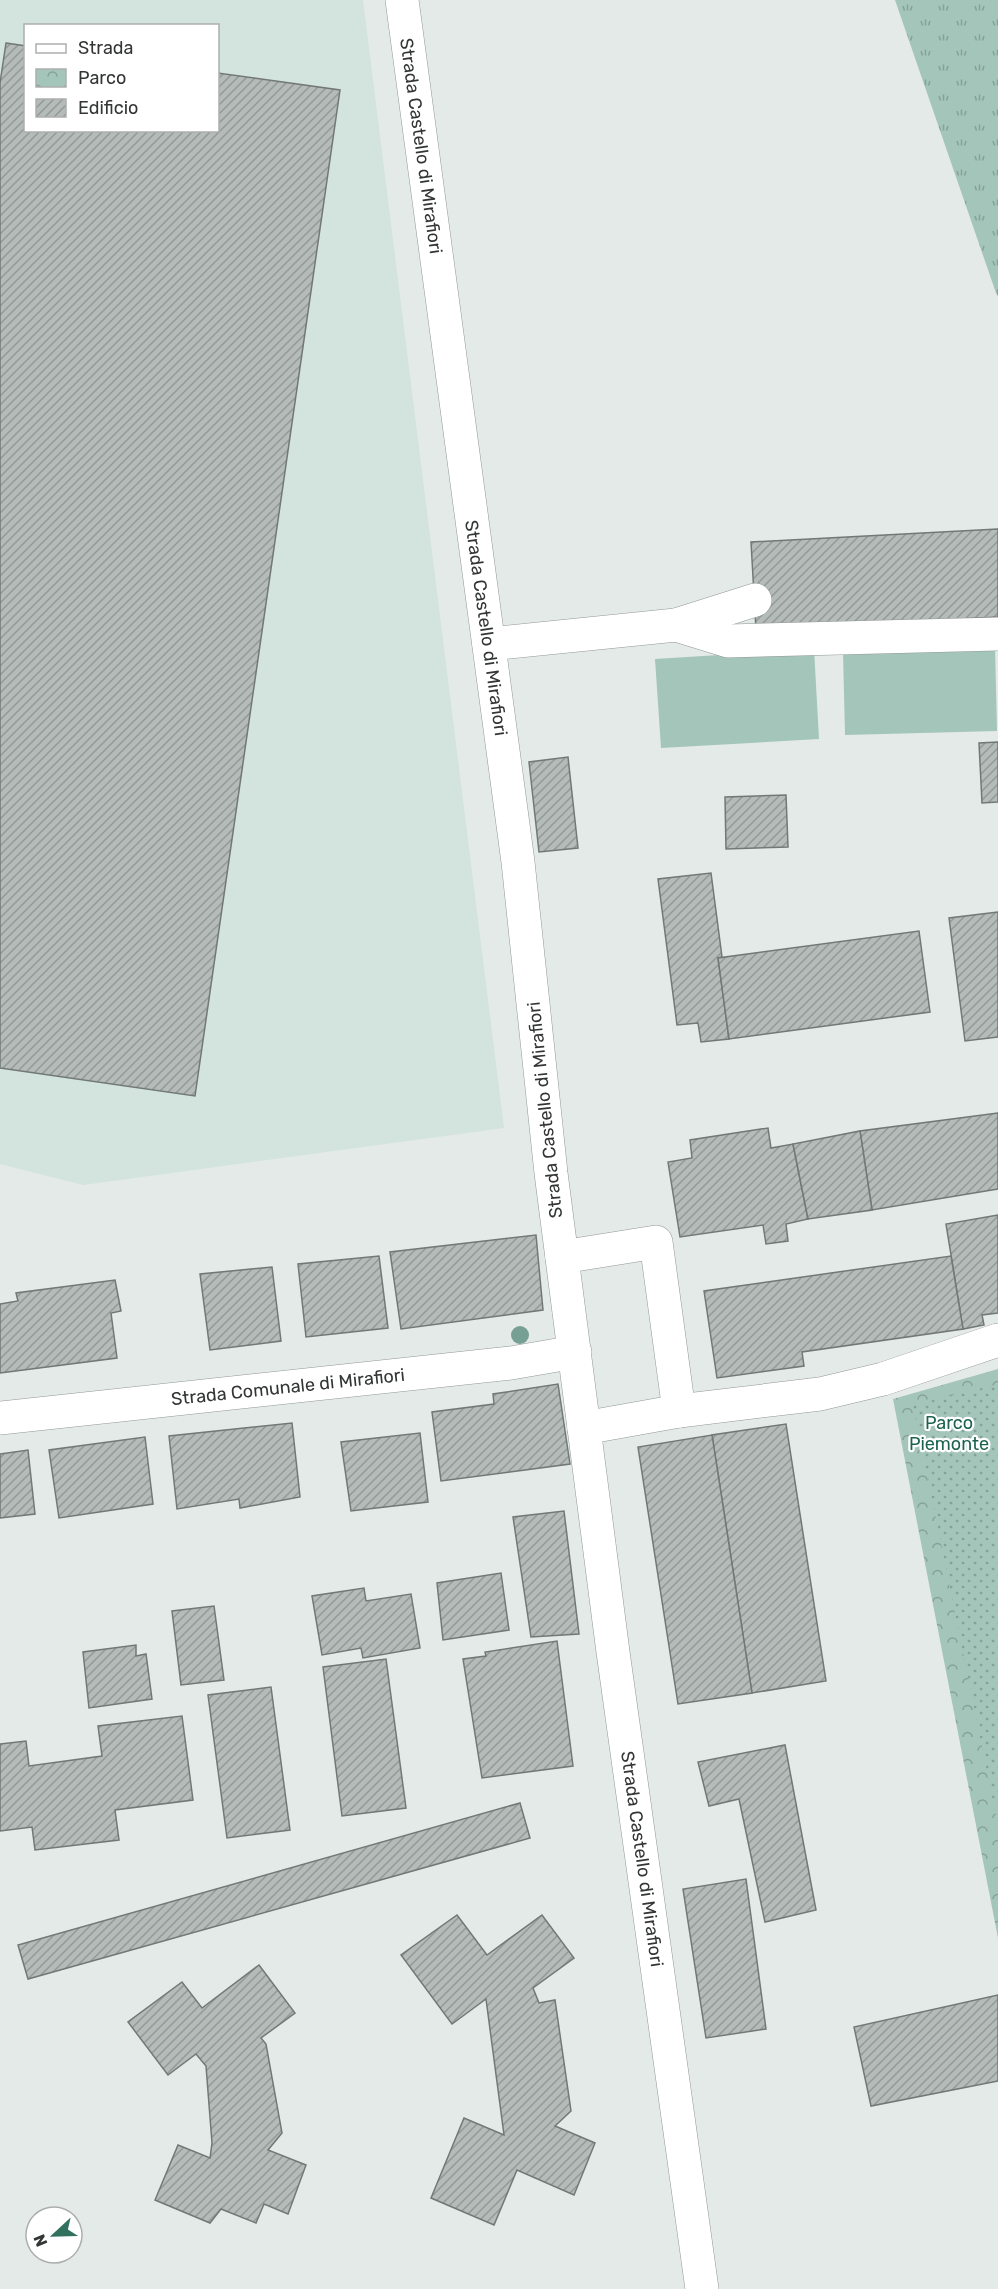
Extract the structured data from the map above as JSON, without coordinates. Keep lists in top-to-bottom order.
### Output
{
  "streets": {
    "street": ["Strada Castello di Mirafiori", "Strada Comunale di Mirafiori"]
  },
  "crossings": [
    ["Strada Castello di Mirafiori", "Strada Comunale di Mirafiori"]
  ],
  "parks": ["Parco Piemonte"],
  "legend": ["Strada", "Parco", "Edificio"],
  "north": "left"
}
